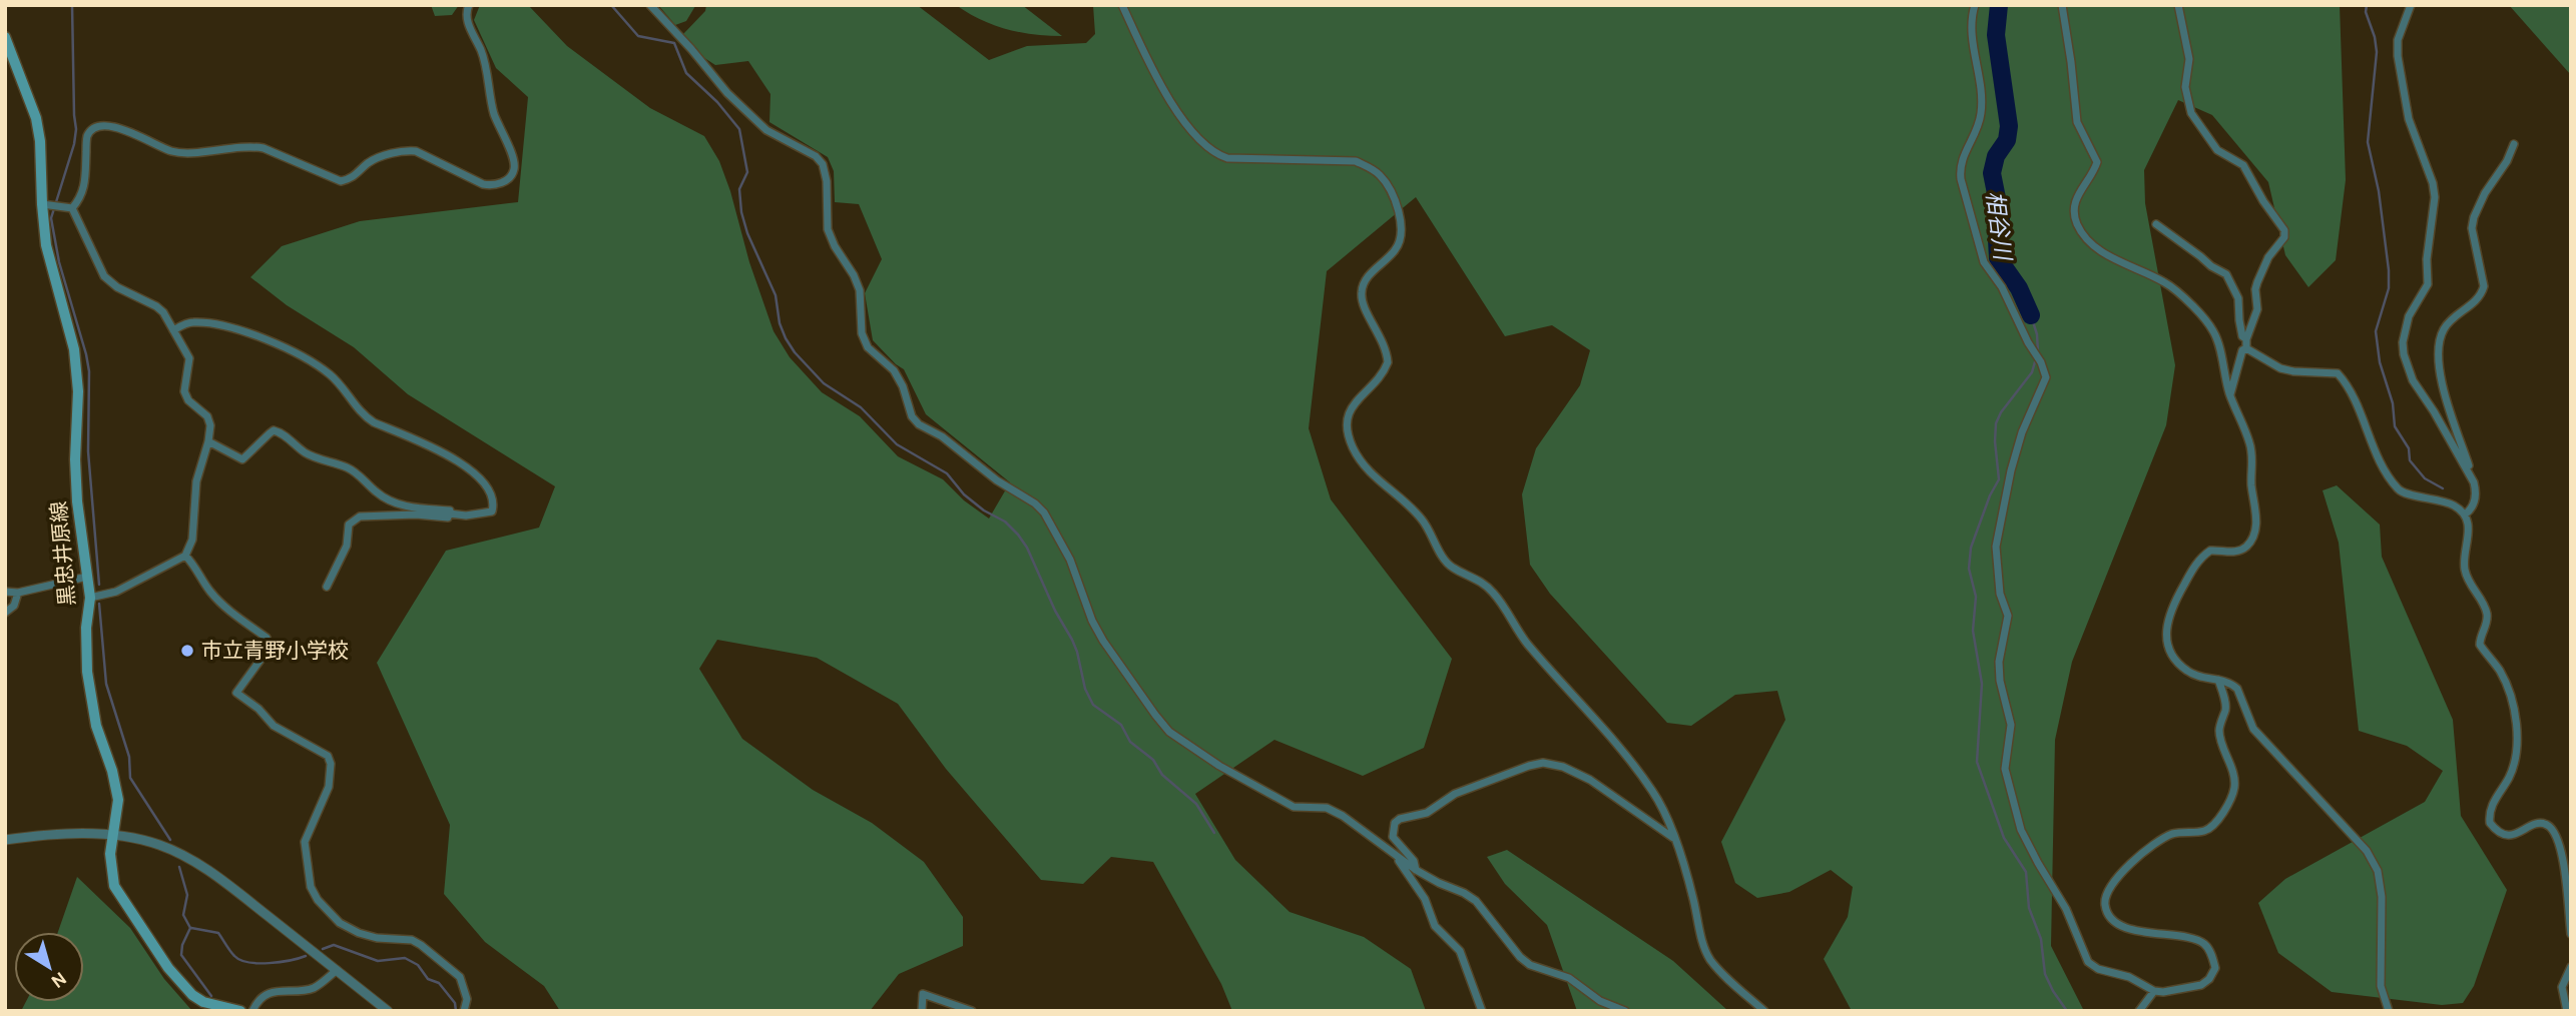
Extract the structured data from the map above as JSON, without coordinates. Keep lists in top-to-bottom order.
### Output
{
  "streets": {
    "main road": ["黒忠井原線"]
  },
  "water": ["相谷川"],
  "places": ["市立青野小学校"],
  "north": "bottom right"
}
